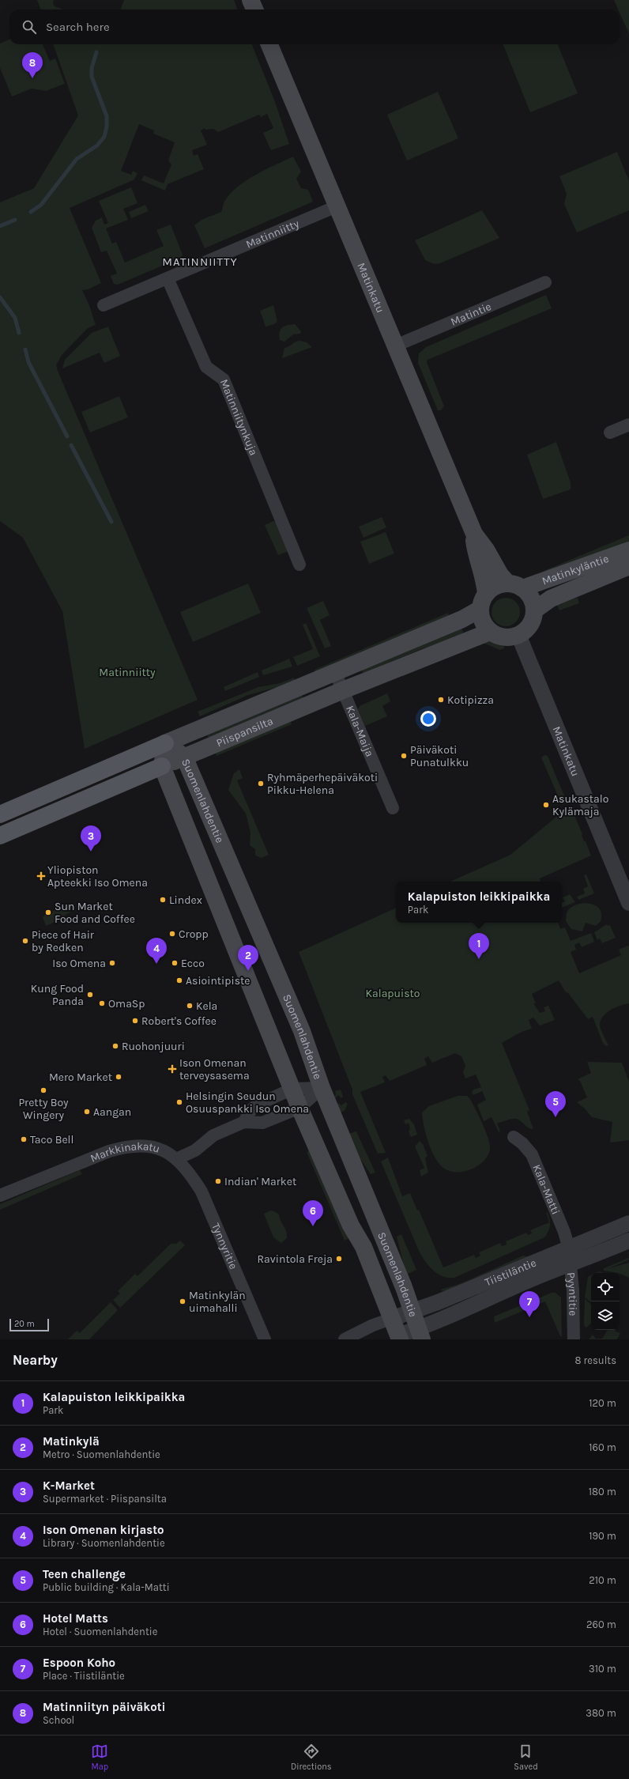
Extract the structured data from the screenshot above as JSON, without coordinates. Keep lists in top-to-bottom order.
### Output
{
  "streets": {
    "main road": [
      "Matinkatu",
      "Matinkyläntie",
      "Piispansilta",
      "Suomenlahdentie"
    ],
    "street": [
      "Matinniitty",
      "Matintie",
      "Matinniitynkuja",
      "Kala-Maija",
      "Markkinakatu",
      "Kala-Matti",
      "Tynnyritie",
      "Tiistiläntie",
      "Pyyntitie"
    ]
  },
  "crossings": [
    ["Matinniitty", "Matinkatu"],
    ["Matinniitty", "Matinniitynkuja"],
    ["Matinkatu", "Matintie"],
    ["Matinkatu", "Matinkyläntie"],
    ["Matinkatu", "Piispansilta"],
    ["Matinkyläntie", "Piispansilta"],
    ["Piispansilta", "Kala-Maija"],
    ["Piispansilta", "Suomenlahdentie"],
    ["Suomenlahdentie", "Markkinakatu"],
    ["Suomenlahdentie", "Tiistiläntie"],
    ["Markkinakatu", "Tynnyritie"],
    ["Kala-Matti", "Tiistiläntie"],
    ["Kala-Matti", "Pyyntitie"],
    ["Tiistiläntie", "Pyyntitie"]
  ],
  "districts": ["MATINNIITTY"],
  "parks": ["Matinniitty", "Kalapuisto"],
  "places": {
    "other": [
      "Kotipizza",
      "Päiväkoti Punatulkku",
      "Ryhmäperhepäiväkoti Pikku-Helena",
      "Asukastalo Kylämaja",
      "Lindex",
      "Sun Market Food and Coffee",
      "Cropp",
      "Piece of Hair by Redken",
      "Iso Omena",
      "Ecco",
      "Asiointipiste",
      "Kung Food Panda",
      "OmaSp",
      "Kela",
      "Robert's Coffee",
      "Ruohonjuuri",
      "Mero Market",
      "Pretty Boy Wingery",
      "Helsingin Seudun Osuuspankki Iso Omena",
      "Aangan",
      "Taco Bell",
      "Indian' Market",
      "Ravintola Freja",
      "Matinkylän uimahalli"
    ],
    "health": ["Yliopiston Apteekki Iso Omena", "Ison Omenan terveysasema"]
  },
  "scale_bar": "20 m",
  "page": {
    "search": "Search here",
    "pins": [
      "8",
      "3",
      "1",
      "4",
      "2",
      "5",
      "6",
      "7"
    ],
    "popup": ["Kalapuiston leikkipaikka", "Park"],
    "scale": "20 m",
    "heading": ["Nearby", "8 results"],
    "list": [
      {
        "mark": "1",
        "name": "Kalapuiston leikkipaikka",
        "note": "Park",
        "value": "120 m"
      },
      {
        "mark": "2",
        "name": "Matinkylä",
        "note": "Metro · Suomenlahdentie",
        "value": "160 m"
      },
      {
        "mark": "3",
        "name": "K-Market",
        "note": "Supermarket · Piispansilta",
        "value": "180 m"
      },
      {
        "mark": "4",
        "name": "Ison Omenan kirjasto",
        "note": "Library · Suomenlahdentie",
        "value": "190 m"
      },
      {
        "mark": "5",
        "name": "Teen challenge",
        "note": "Public building · Kala-Matti",
        "value": "210 m"
      },
      {
        "mark": "6",
        "name": "Hotel Matts",
        "note": "Hotel · Suomenlahdentie",
        "value": "260 m"
      },
      {
        "mark": "7",
        "name": "Espoon Koho",
        "note": "Place · Tiistiläntie",
        "value": "310 m"
      },
      {
        "mark": "8",
        "name": "Matinniityn päiväkoti",
        "note": "School",
        "value": "380 m"
      }
    ],
    "nav": ["Map", "Directions", "Saved"]
  }
}
